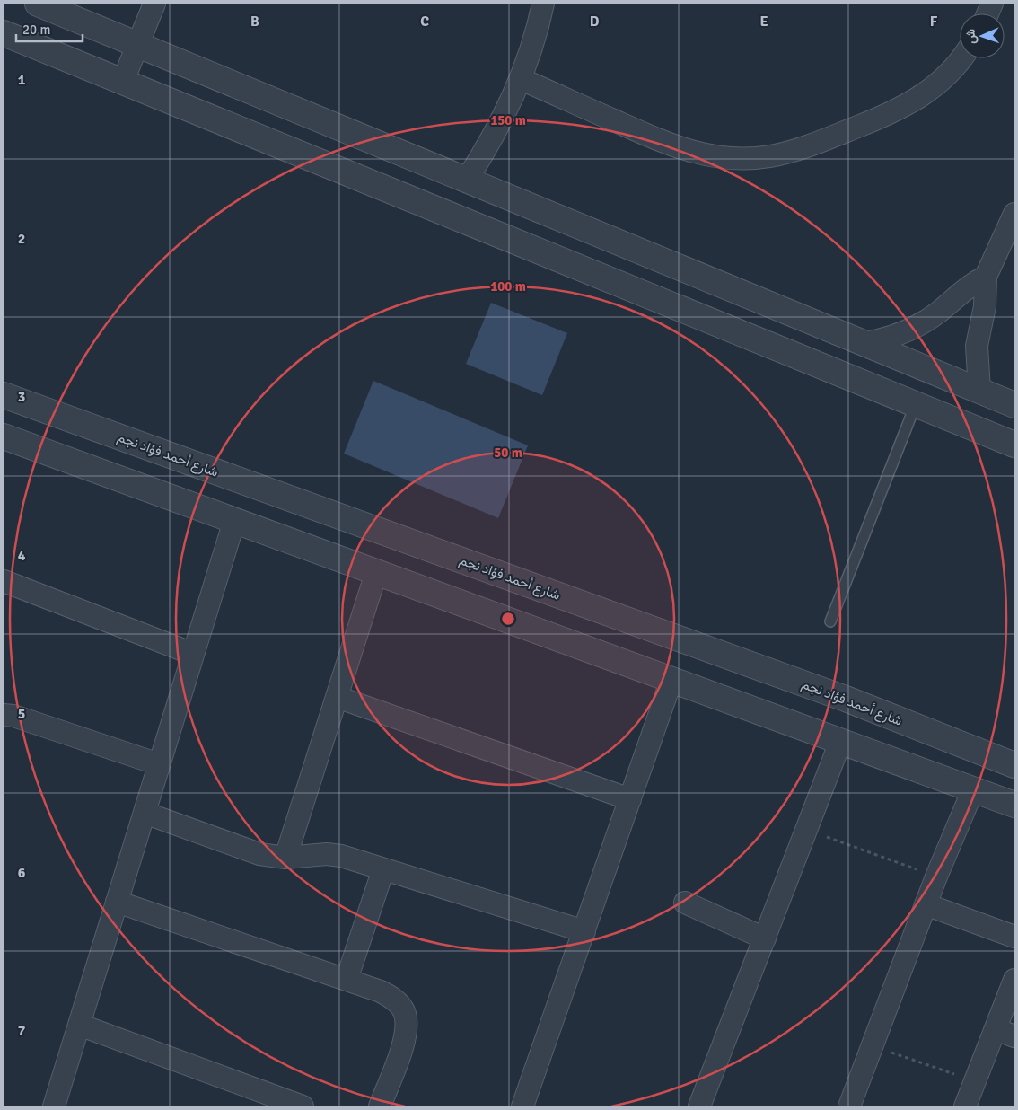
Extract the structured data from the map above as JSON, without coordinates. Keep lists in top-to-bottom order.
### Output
{
  "streets": {
    "street": ["شارع أحمد فؤاد نجم"]
  },
  "scale_bar": "20 m",
  "north": "left",
  "grid": {
    "columns": [
      "B",
      "C",
      "D",
      "E",
      "F"
    ],
    "rows": [
      "1",
      "2",
      "3",
      "4",
      "5",
      "6",
      "7"
    ]
  },
  "rings": ["150 m", "100 m", "50 m"]
}
